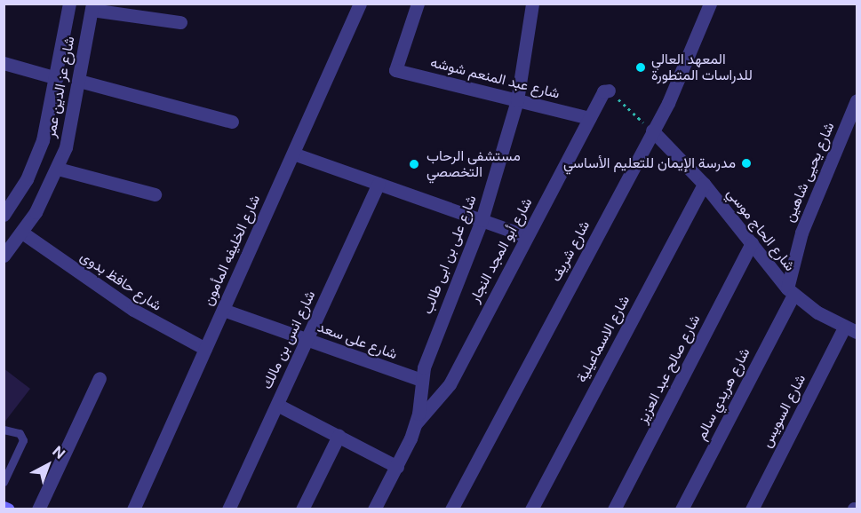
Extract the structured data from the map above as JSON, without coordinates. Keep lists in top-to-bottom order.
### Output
{
  "streets": {
    "street": [
      "شارع عبد المنعم شوشه",
      "شارع عز الدين عمر",
      "شارع يحيى شاهين",
      "شارع الحاج موسي",
      "شارع الخليفه المأمون",
      "شارع أبو المجد النجار",
      "شارع شريف",
      "شارع على بن ابى طالب",
      "شارع حافظ بدوى",
      "شارع الاسماعيلية",
      "شارع انس بن مالك",
      "شارع على سعد",
      "شارع صالح عبد العزيز",
      "شارع هريدي سالم",
      "شارع السويس"
    ]
  },
  "crossings": [
    ["شارع عبد المنعم شوشه", "شارع أبو المجد النجار"],
    ["شارع عبد المنعم شوشه", "شارع على بن ابى طالب"],
    ["شارع عز الدين عمر", "شارع حافظ بدوى"],
    ["شارع يحيى شاهين", "شارع الحاج موسي"],
    ["شارع يحيى شاهين", "شارع هريدي سالم"],
    ["شارع الحاج موسي", "شارع شريف"],
    ["شارع الحاج موسي", "شارع الاسماعيلية"],
    ["شارع الحاج موسي", "شارع صالح عبد العزيز"],
    ["شارع الحاج موسي", "شارع هريدي سالم"],
    ["شارع الحاج موسي", "شارع السويس"],
    ["شارع الخليفه المأمون", "شارع حافظ بدوى"],
    ["شارع الخليفه المأمون", "شارع على سعد"],
    ["شارع أبو المجد النجار", "شارع على بن ابى طالب"],
    ["شارع على بن ابى طالب", "شارع على سعد"],
    ["شارع انس بن مالك", "شارع على سعد"]
  ],
  "places": ["المعهد العالي للدراسات المتطورة", "مدرسة الإيمان للتعليم الأساسي", "مستشفى الرحاب التخصصي"],
  "north": "top right"
}
